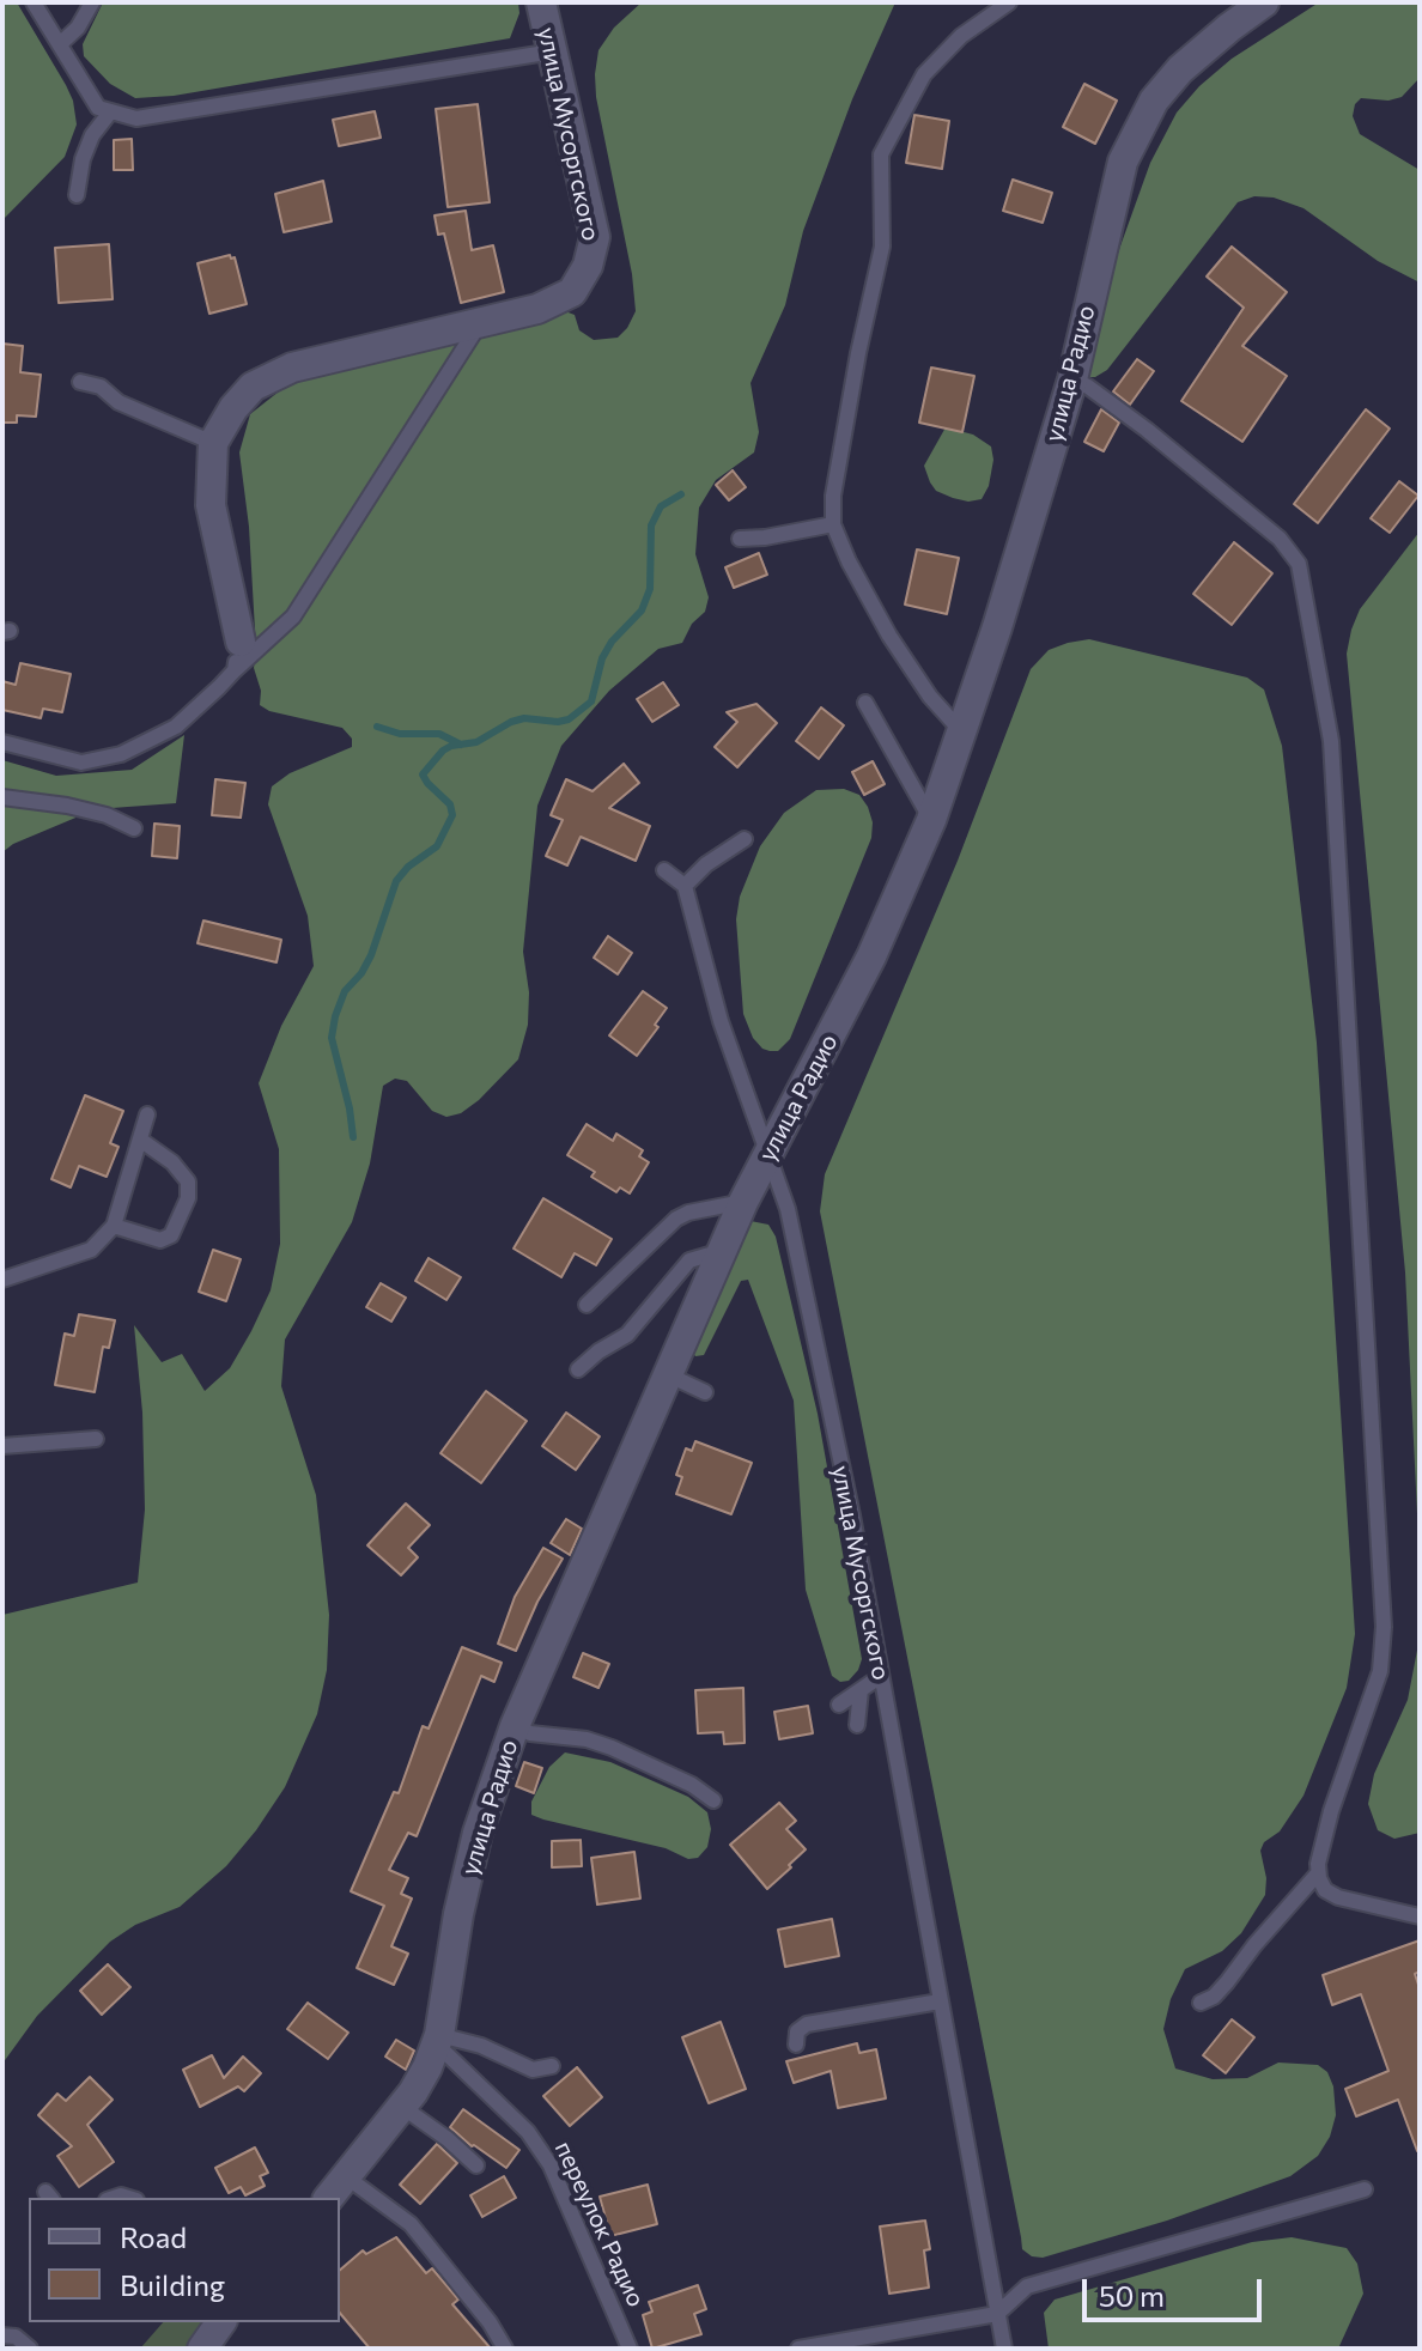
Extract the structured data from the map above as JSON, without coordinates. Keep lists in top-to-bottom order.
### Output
{
  "streets": {
    "main road": ["улица Мусоргского", "улица Радио"],
    "lane": ["переулок Радио"]
  },
  "crossings": [
    ["улица Мусоргского", "улица Радио"],
    ["улица Радио", "переулок Радио"]
  ],
  "legend": ["Road", "Building"],
  "scale_bar": "50 m"
}
